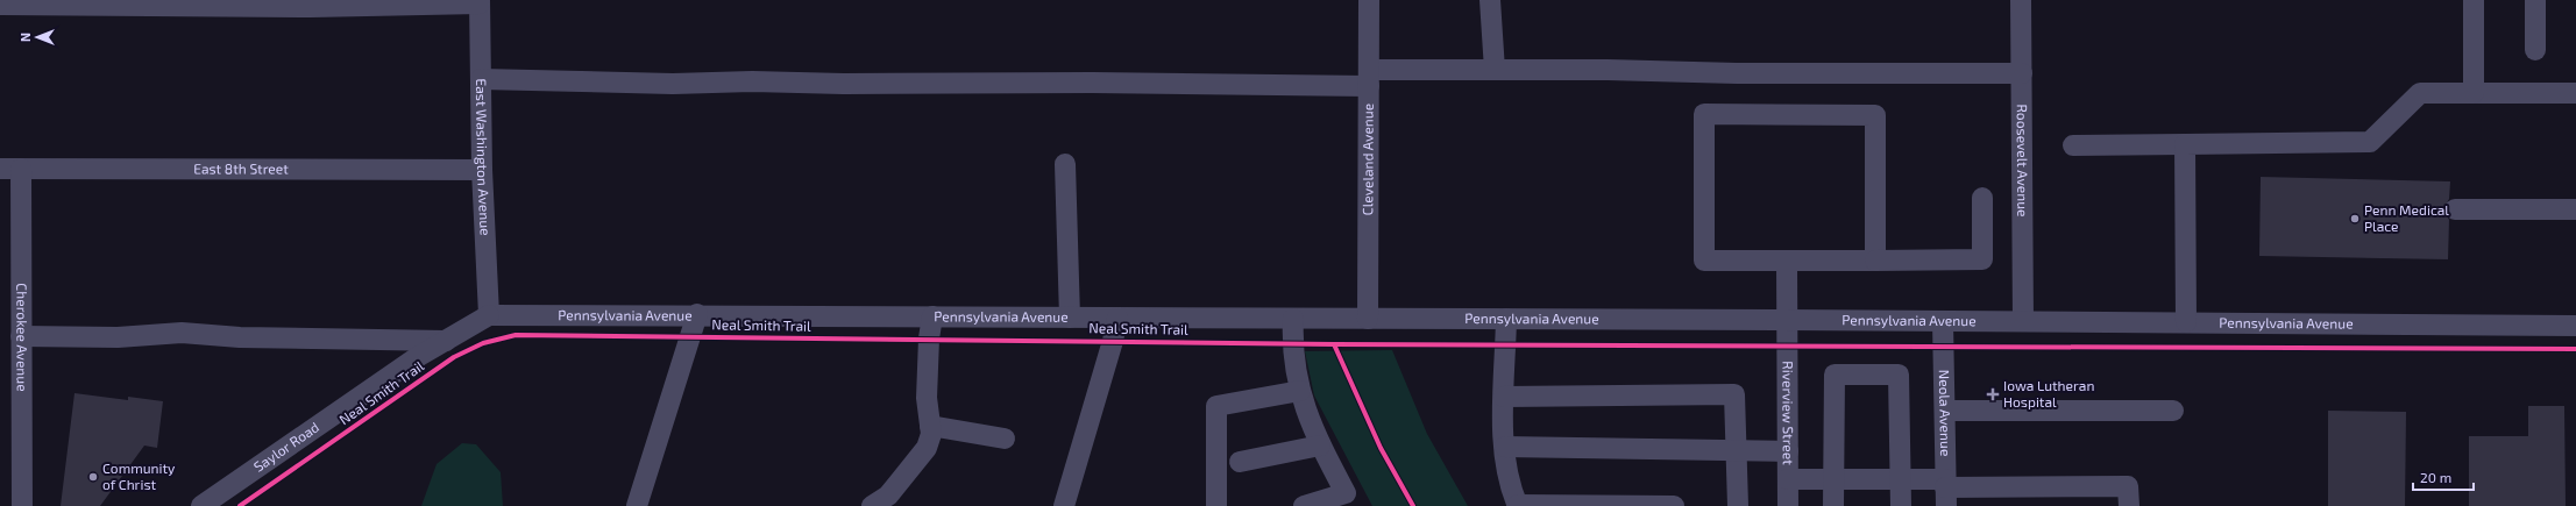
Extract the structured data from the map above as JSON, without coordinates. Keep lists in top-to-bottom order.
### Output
{
  "streets": {
    "street": [
      "East Washington Avenue",
      "Cleveland Avenue",
      "Roosevelt Avenue",
      "East 8th Street",
      "Pennsylvania Avenue",
      "Cherokee Avenue",
      "Riverview Street",
      "Neola Avenue",
      "Saylor Road"
    ],
    "cycle path": ["Neal Smith Trail"]
  },
  "crossings": [
    ["East Washington Avenue", "East 8th Street"],
    ["East Washington Avenue", "Pennsylvania Avenue"],
    ["East Washington Avenue", "Saylor Road"],
    ["Cleveland Avenue", "Pennsylvania Avenue"],
    ["Roosevelt Avenue", "Pennsylvania Avenue"],
    ["East 8th Street", "Cherokee Avenue"],
    ["Pennsylvania Avenue", "Riverview Street"],
    ["Pennsylvania Avenue", "Neola Avenue"],
    ["Pennsylvania Avenue", "Saylor Road"]
  ],
  "places": {
    "other": ["Penn Medical Place", "Community of Christ"],
    "health": ["Iowa Lutheran Hospital"]
  },
  "scale_bar": "20 m",
  "north": "left"
}
